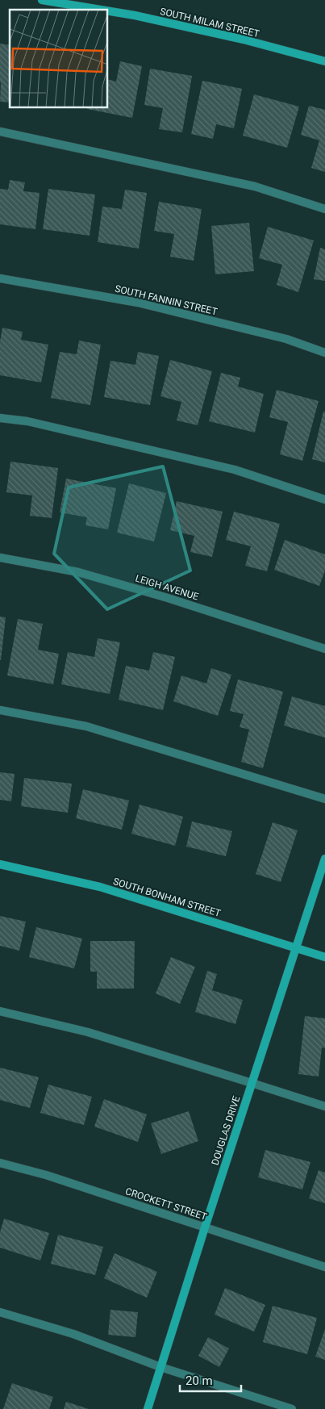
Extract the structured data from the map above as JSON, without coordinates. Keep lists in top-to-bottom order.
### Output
{
  "streets": {
    "street": [
      "SOUTH MILAM STREET",
      "SOUTH FANNIN STREET",
      "LEIGH AVENUE",
      "SOUTH BONHAM STREET",
      "DOUGLAS DRIVE",
      "CROCKETT STREET"
    ]
  },
  "crossings": [
    ["SOUTH BONHAM STREET", "DOUGLAS DRIVE"],
    ["DOUGLAS DRIVE", "CROCKETT STREET"]
  ],
  "scale_bar": "20 m"
}
